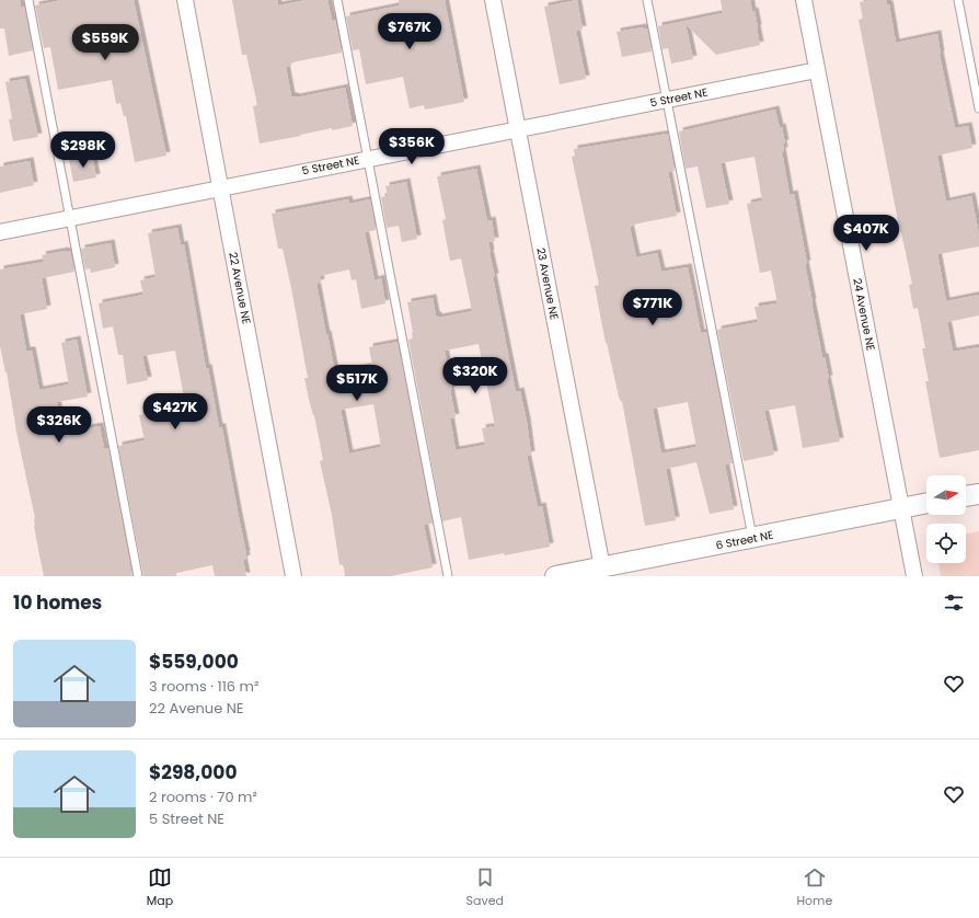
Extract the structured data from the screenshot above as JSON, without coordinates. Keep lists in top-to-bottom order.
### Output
{
  "streets": {
    "street": [
      "5 Street NE",
      "23 Avenue NE",
      "22 Avenue NE",
      "24 Avenue NE",
      "6 Street NE"
    ]
  },
  "crossings": [
    ["5 Street NE", "23 Avenue NE"],
    ["5 Street NE", "22 Avenue NE"],
    ["5 Street NE", "24 Avenue NE"],
    ["23 Avenue NE", "6 Street NE"],
    ["24 Avenue NE", "6 Street NE"]
  ],
  "north": "right",
  "page": {
    "price": [
      "$767K",
      "$559K",
      "$356K",
      "$298K",
      "$407K",
      "$771K",
      "$320K",
      "$517K",
      "$427K",
      "$326K"
    ],
    "heading": "10 homes",
    "list": [
      {
        "name": "$559,000",
        "note": "3 rooms · 116 m² · 22 Avenue NE"
      },
      {
        "name": "$298,000",
        "note": "2 rooms · 70 m² · 5 Street NE"
      }
    ],
    "tabs": ["Map", "Saved", "Home"]
  }
}
